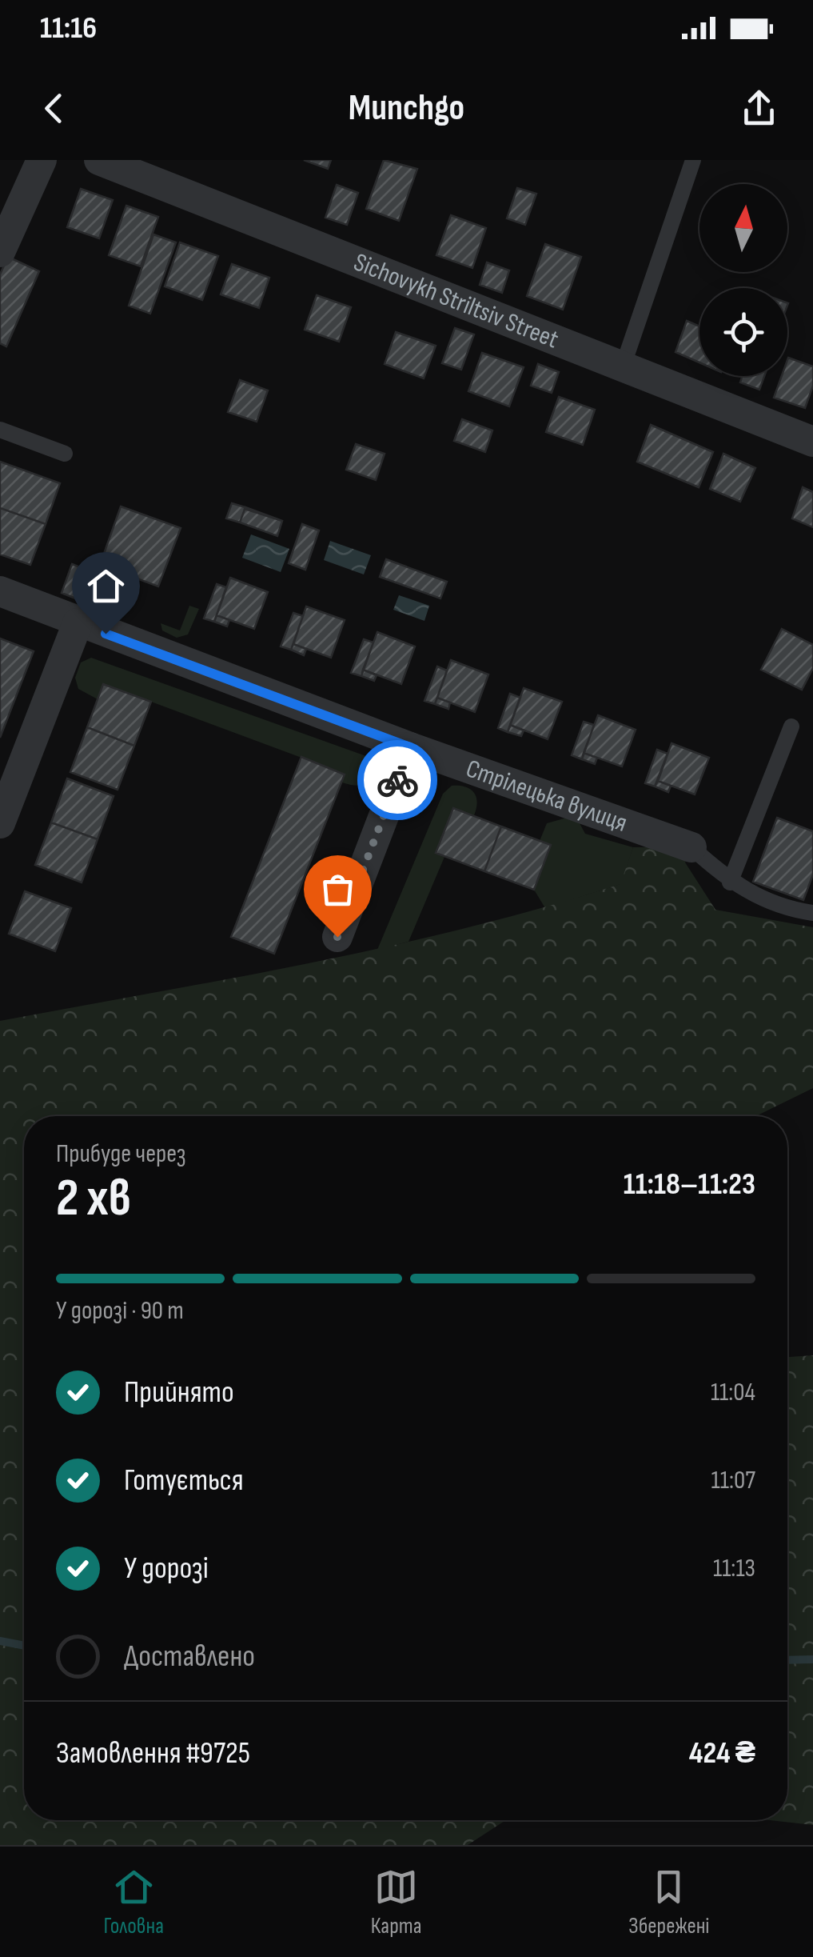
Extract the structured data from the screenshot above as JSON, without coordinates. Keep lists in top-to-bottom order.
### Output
{
  "streets": {
    "street": ["Sichovykh Striltsiv Street", "Стрілецька вулиця"]
  },
  "north": "top",
  "page": {
    "status": "11:16",
    "header": "Munchgo",
    "heading": ["2 хв", "Прибуде через", "11:18–11:23"],
    "panel": ["Замовлення #9725", "424 ₴"],
    "bar": "У дорозі · 90 m",
    "list": [
      ["Прийнято", "11:04"],
      ["Готується", "11:07"],
      ["У дорозі", "11:13"],
      "Доставлено"
    ],
    "tabs": ["Головна", "Карта", "Збережені"]
  }
}
